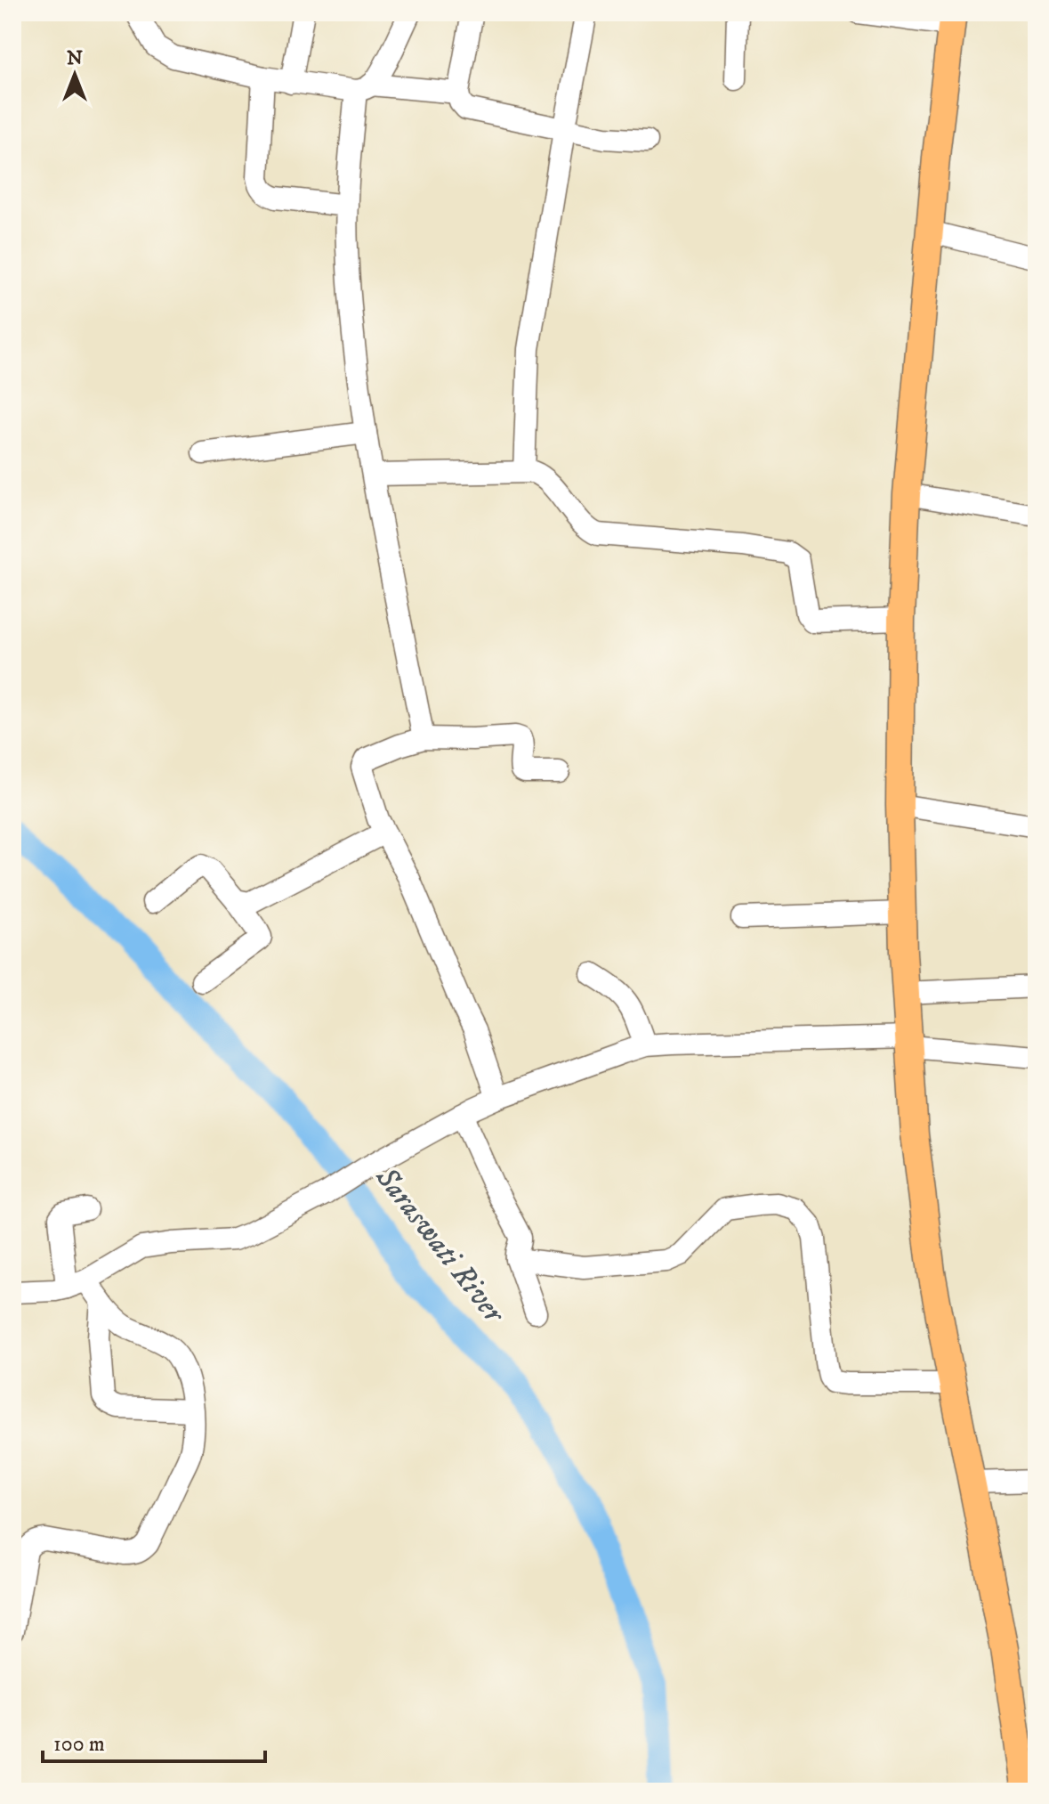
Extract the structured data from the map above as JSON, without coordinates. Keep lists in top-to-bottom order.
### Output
{
  "water": ["Saraswati River"],
  "scale_bar": "100 m",
  "north": "top"
}
